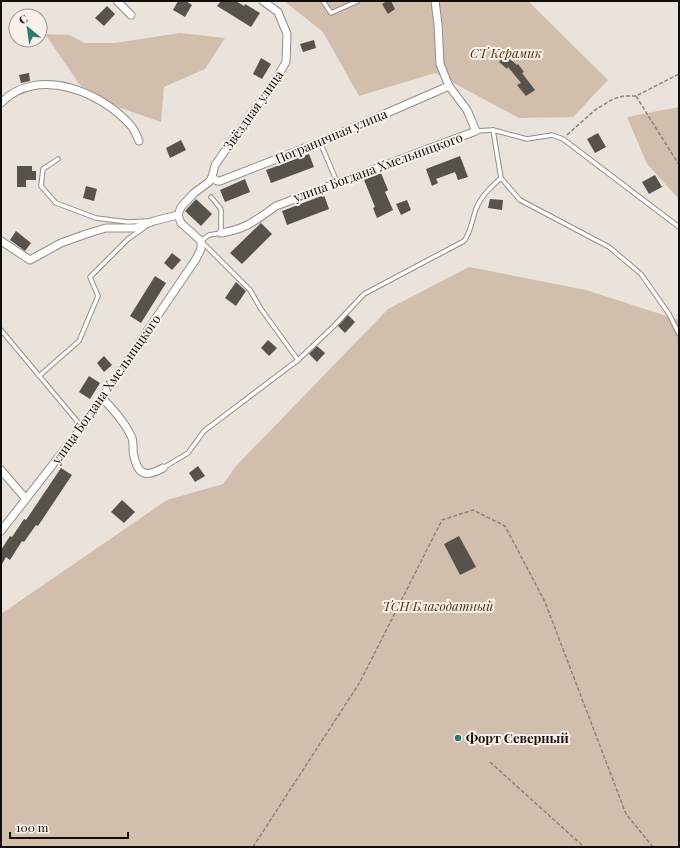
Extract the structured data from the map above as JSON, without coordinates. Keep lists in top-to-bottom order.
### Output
{
  "streets": {
    "street": ["Звёздная улица", "Пограничная улица", "улица Богдана Хмельницкого"]
  },
  "crossings": [
    ["Звёздная улица", "Пограничная улица"],
    ["Пограничная улица", "улица Богдана Хмельницкого"]
  ],
  "parks": ["СТ Керамик", "ТСН Благодатный"],
  "places": ["Форт Северный"],
  "scale_bar": "100 m",
  "north": "top left"
}
